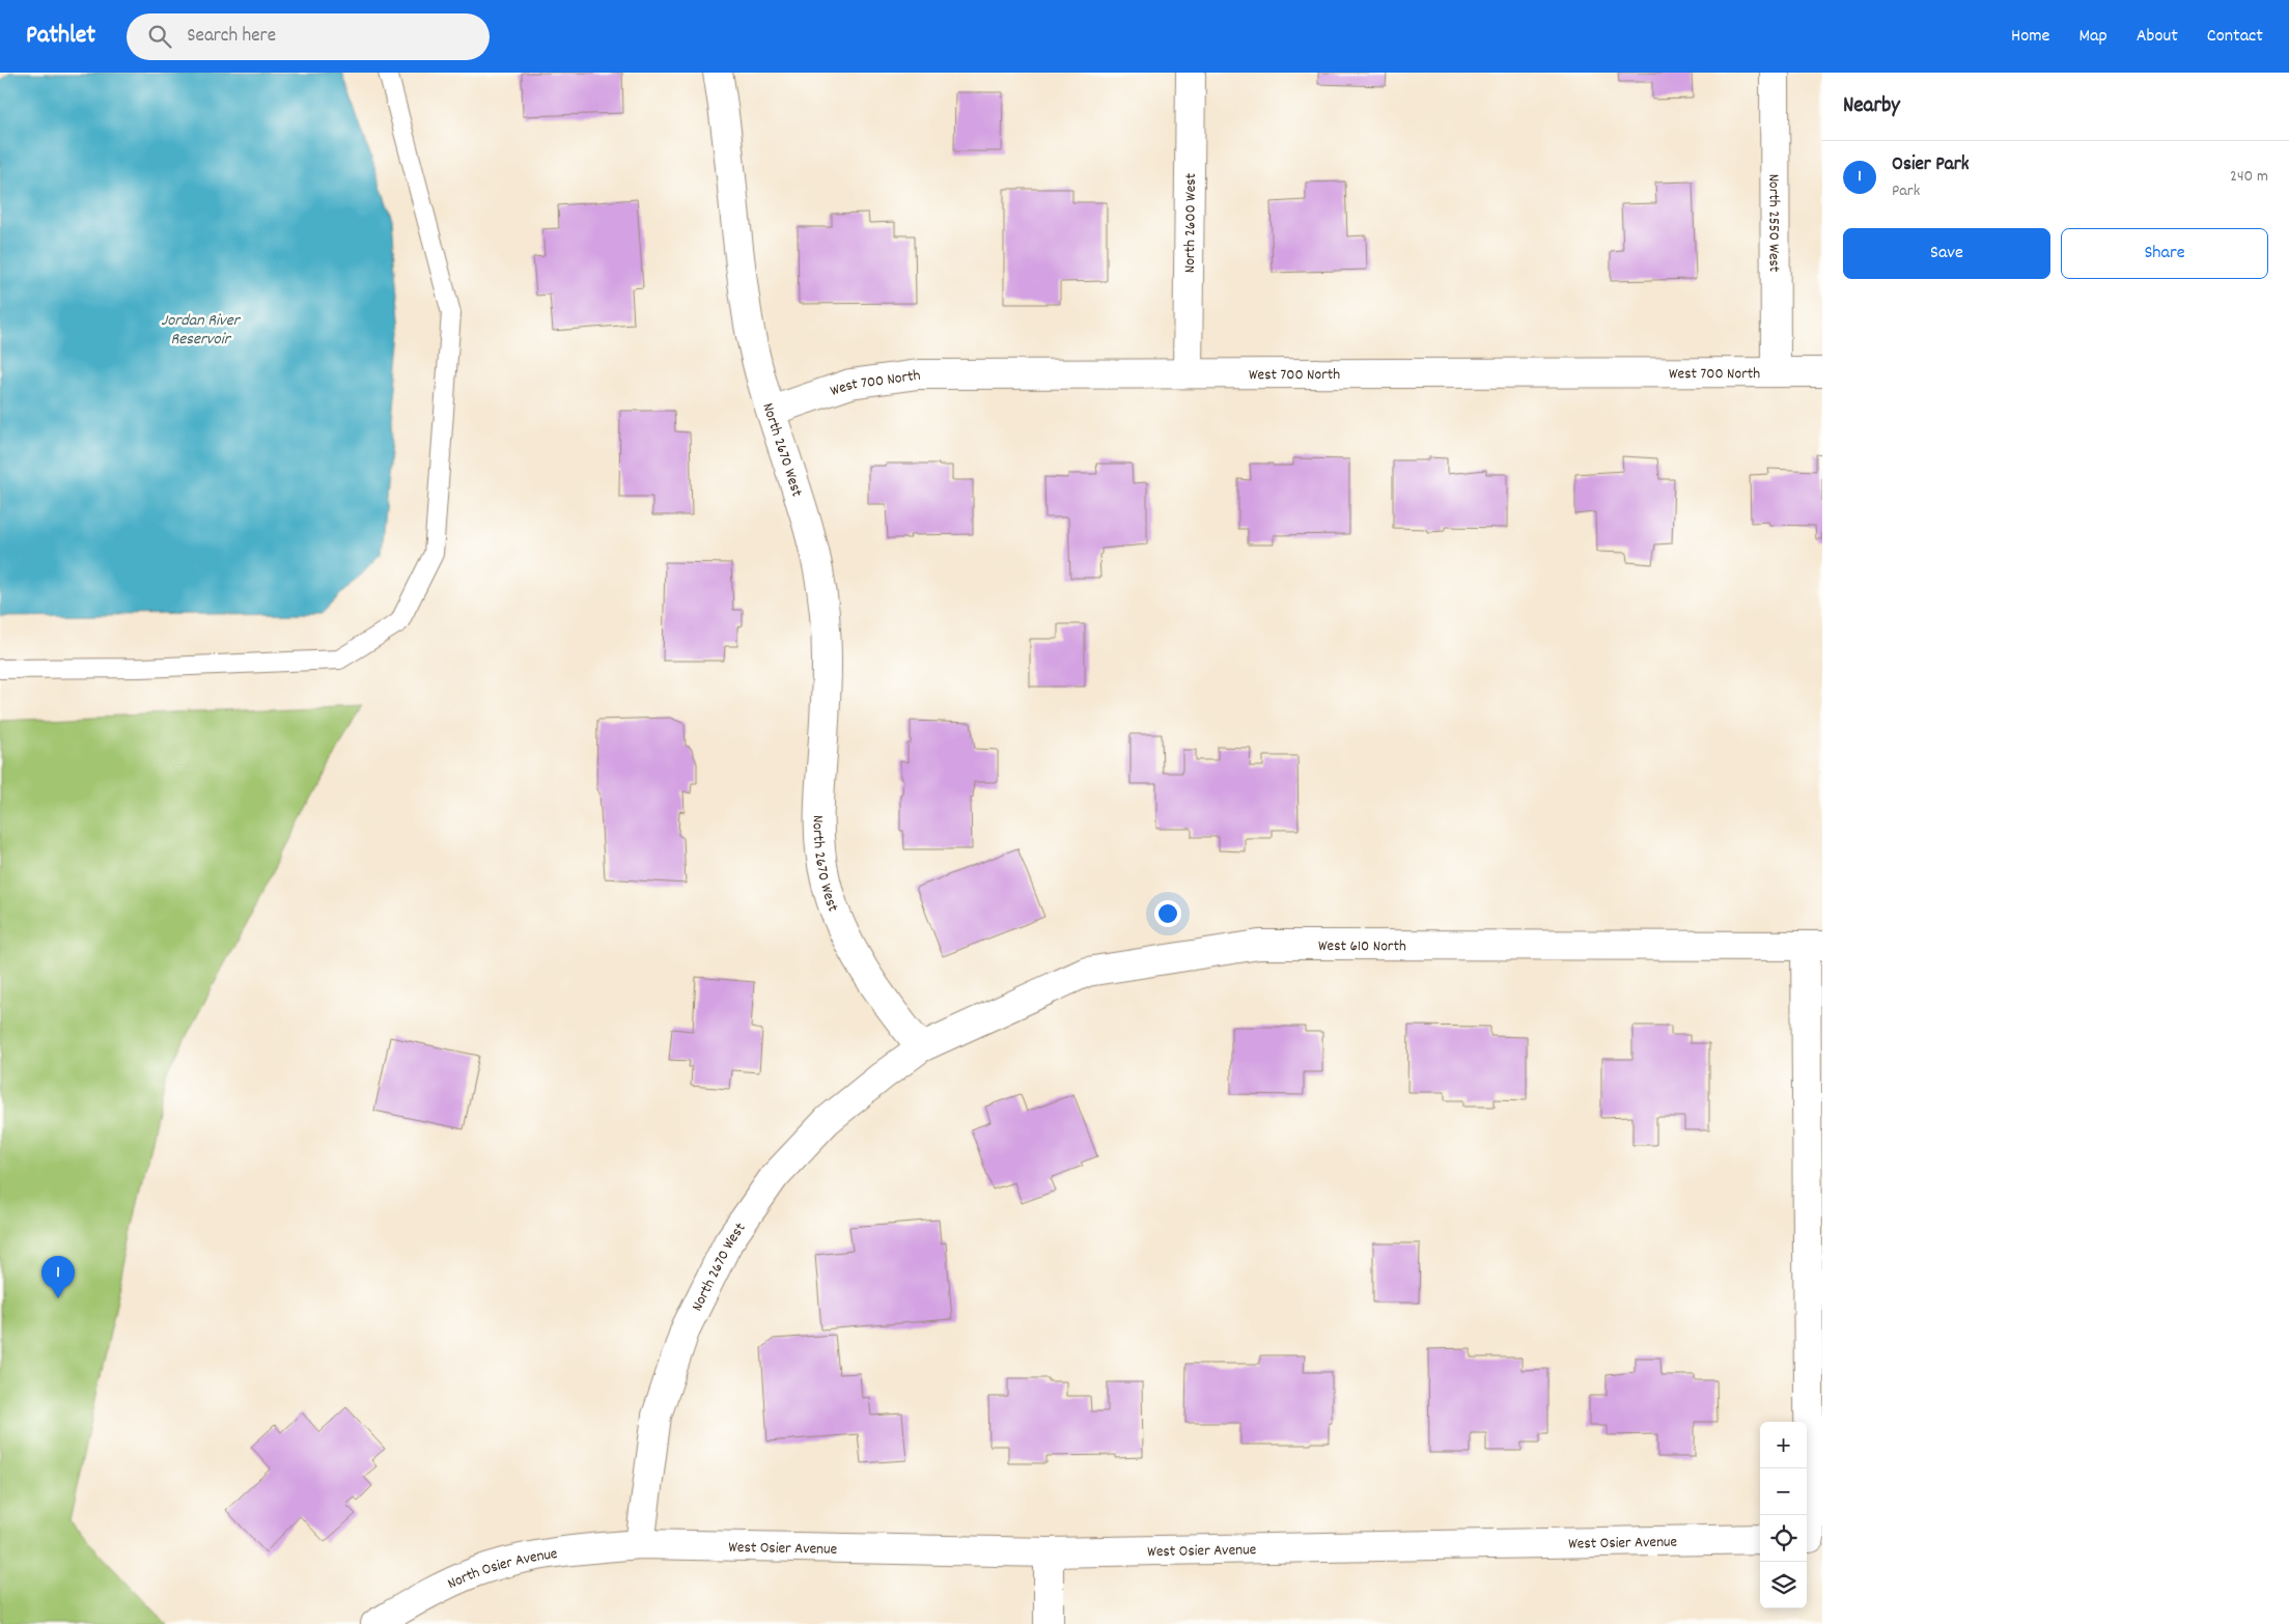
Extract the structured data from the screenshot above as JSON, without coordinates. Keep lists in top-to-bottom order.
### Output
{
  "streets": {
    "street": [
      "North 2600 West",
      "North 2550 West",
      "West 700 North",
      "North 2670 West",
      "West 610 North",
      "West Osier Avenue",
      "North Osier Avenue"
    ]
  },
  "crossings": [
    ["North 2600 West", "West 700 North"],
    ["North 2550 West", "West 700 North"],
    ["West 700 North", "North 2670 West"],
    ["North 2670 West", "West 610 North"],
    ["North 2670 West", "West Osier Avenue"],
    ["North 2670 West", "North Osier Avenue"],
    ["West Osier Avenue", "North Osier Avenue"]
  ],
  "water": ["Jordan River Reservoir"],
  "page": {
    "header": "Pathlet",
    "search": "Search here",
    "nav": [
      "Home",
      "Map",
      "About",
      "Contact"
    ],
    "heading": "Nearby",
    "list": [
      {
        "mark": "1",
        "name": "Osier Park",
        "note": "Park",
        "value": "240 m"
      }
    ],
    "buttons": ["Save", "Share"],
    "pins": "1",
    "map_buttons": ["+", "−"]
  }
}
